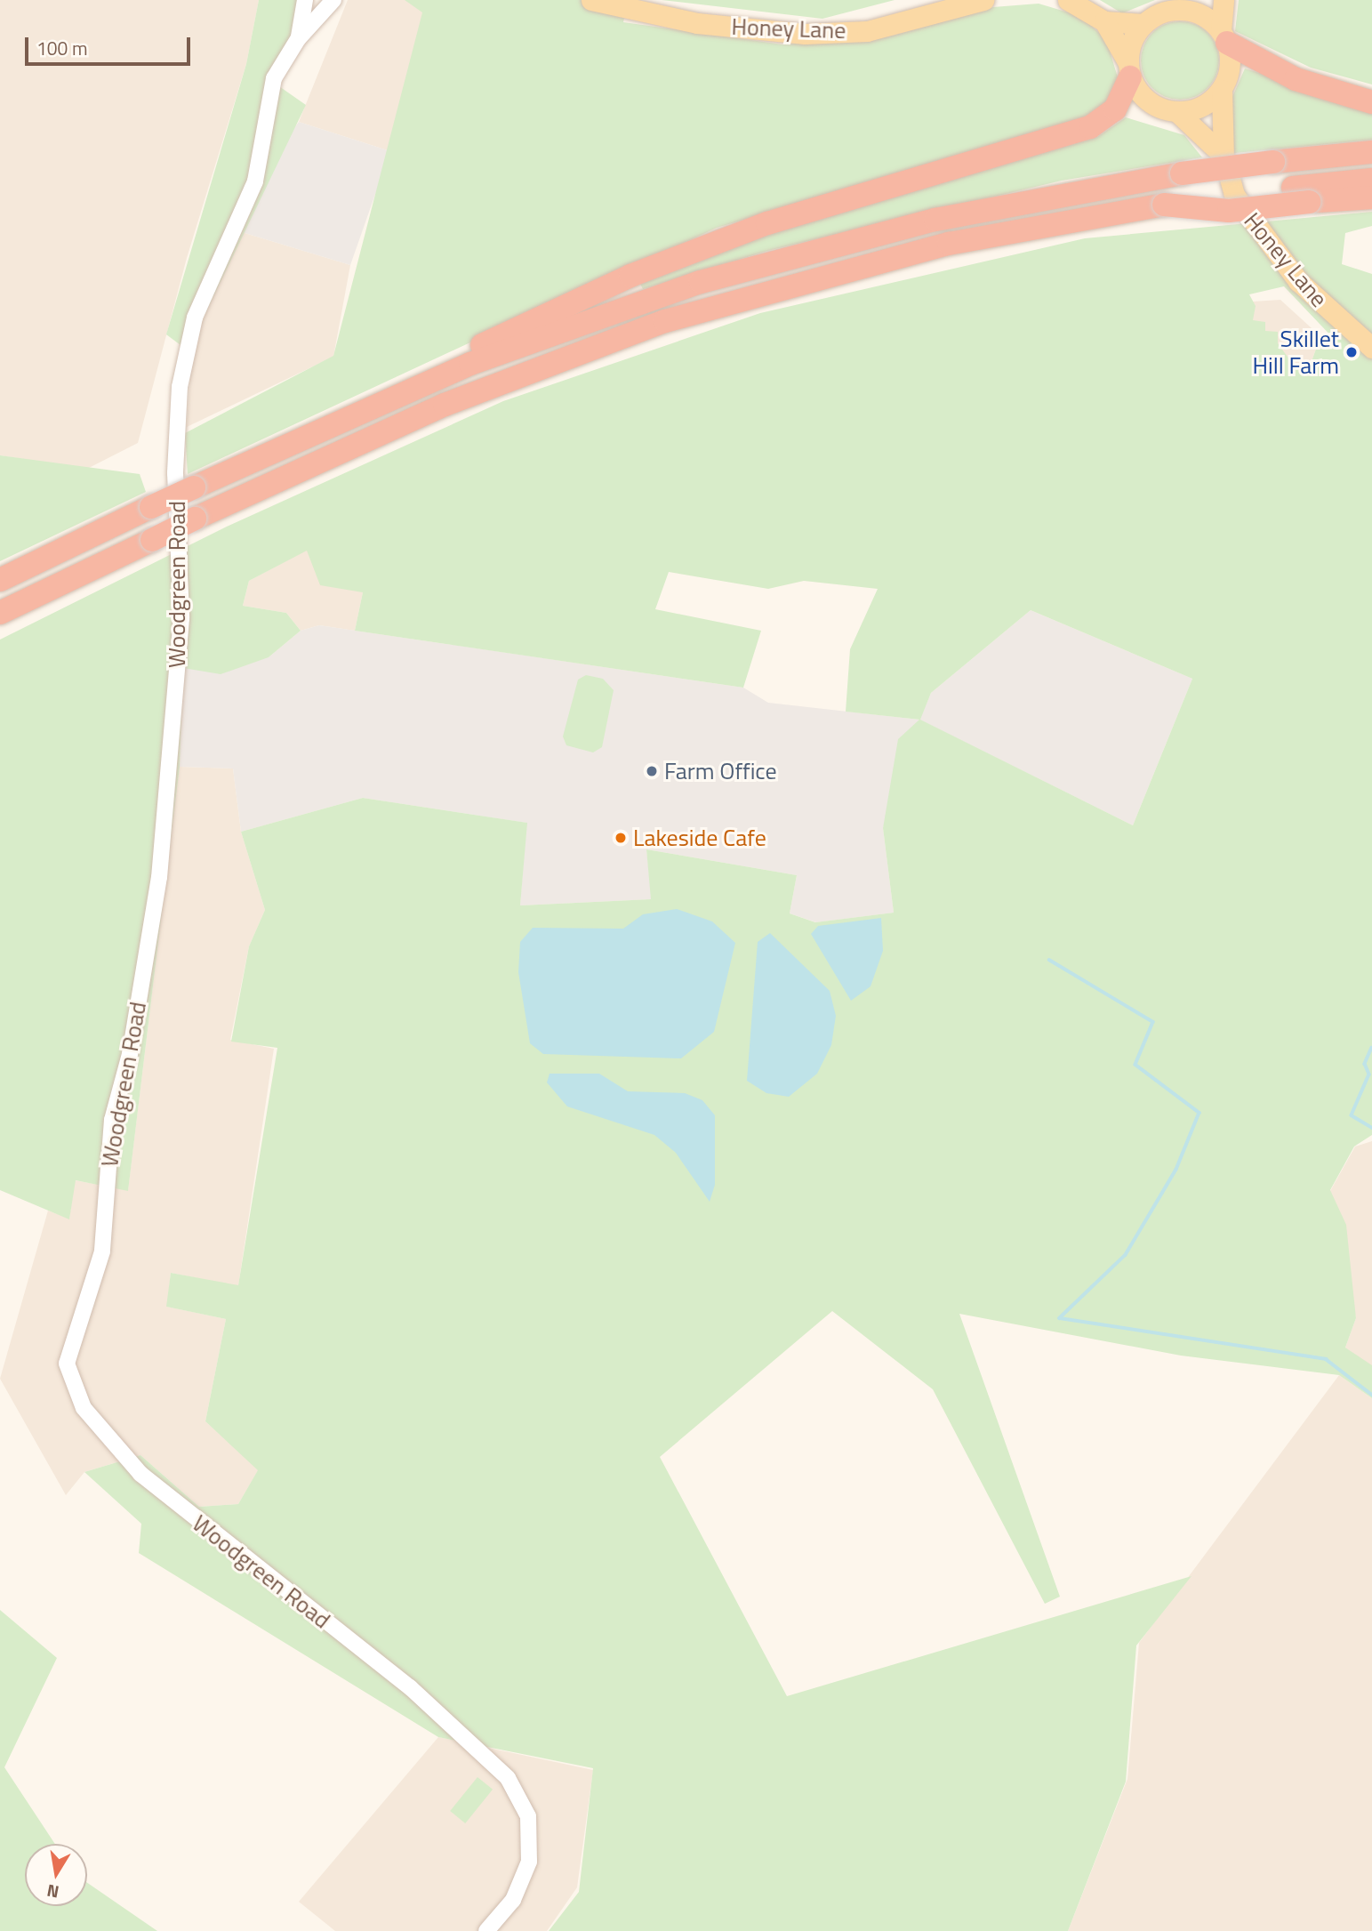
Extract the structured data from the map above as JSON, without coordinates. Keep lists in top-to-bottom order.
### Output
{
  "streets": {
    "main road": ["Honey Lane"],
    "street": ["Woodgreen Road"]
  },
  "places": ["Skillet Hill Farm", "Farm Office", "Lakeside Cafe"],
  "scale_bar": "100 m",
  "north": "bottom"
}
